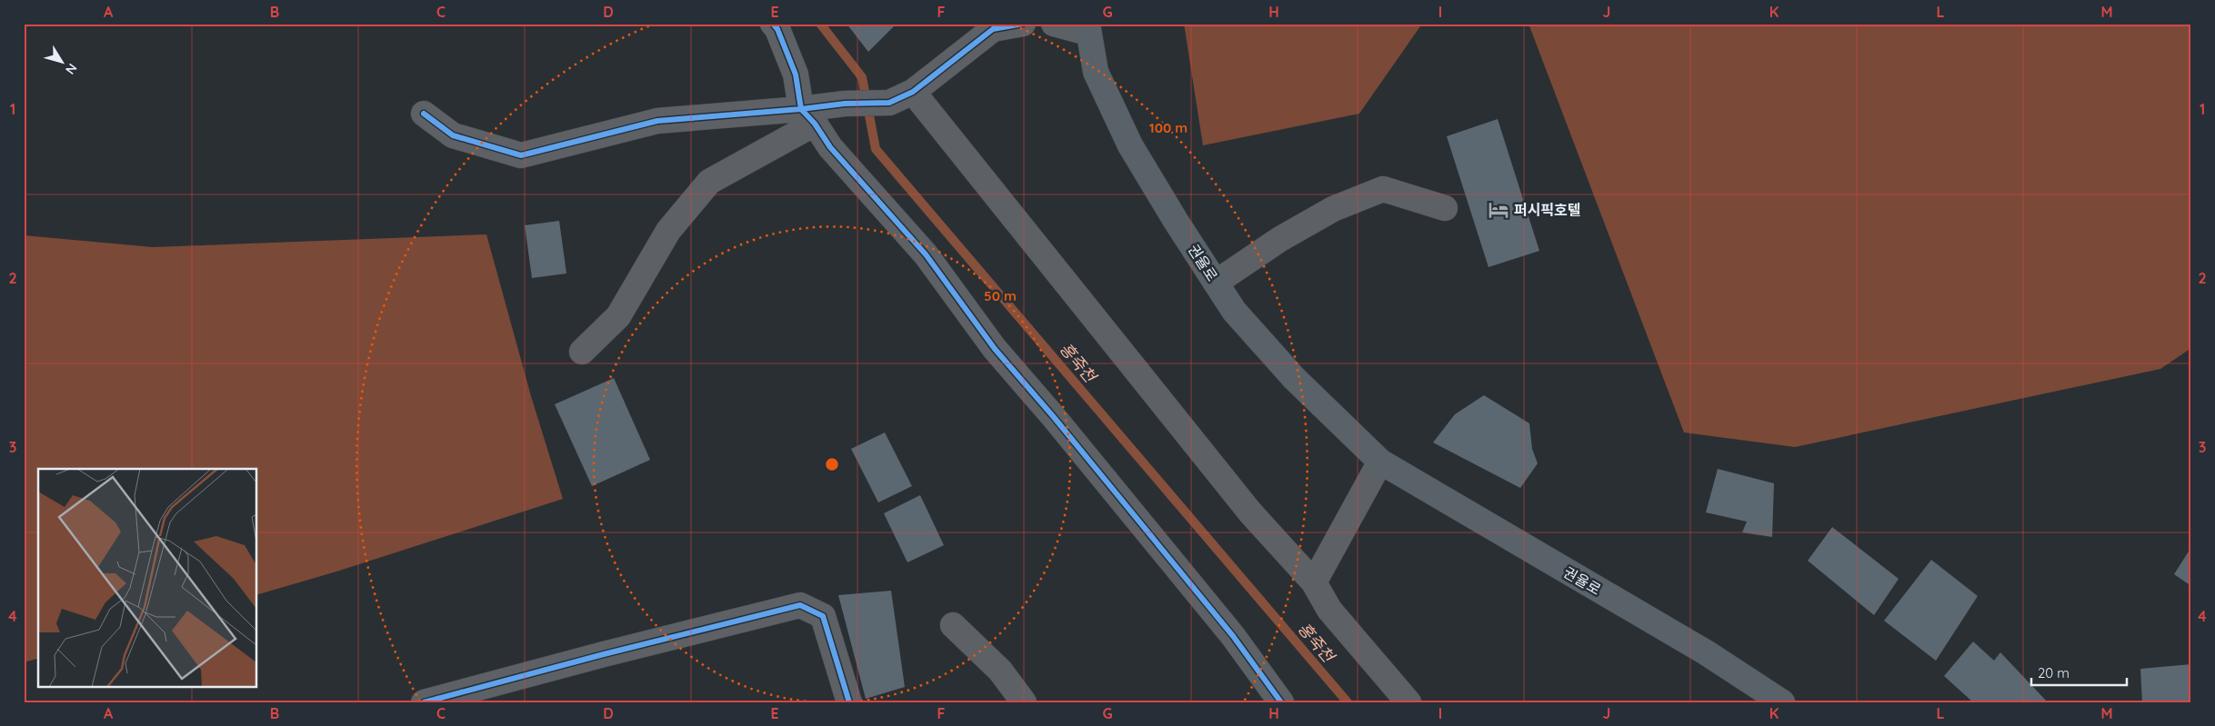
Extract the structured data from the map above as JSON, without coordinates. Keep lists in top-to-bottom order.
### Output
{
  "streets": {
    "main road": ["권율로"]
  },
  "water": ["홍죽천"],
  "places": {
    "hotel": ["퍼시픽호텔"]
  },
  "scale_bar": "20 m",
  "north": "bottom right",
  "grid": {
    "columns": [
      "A",
      "B",
      "C",
      "D",
      "E",
      "F",
      "G",
      "H",
      "I",
      "J",
      "K",
      "L",
      "M"
    ],
    "rows": [
      "1",
      "2",
      "3",
      "4"
    ]
  },
  "rings": ["100 m", "50 m"]
}
